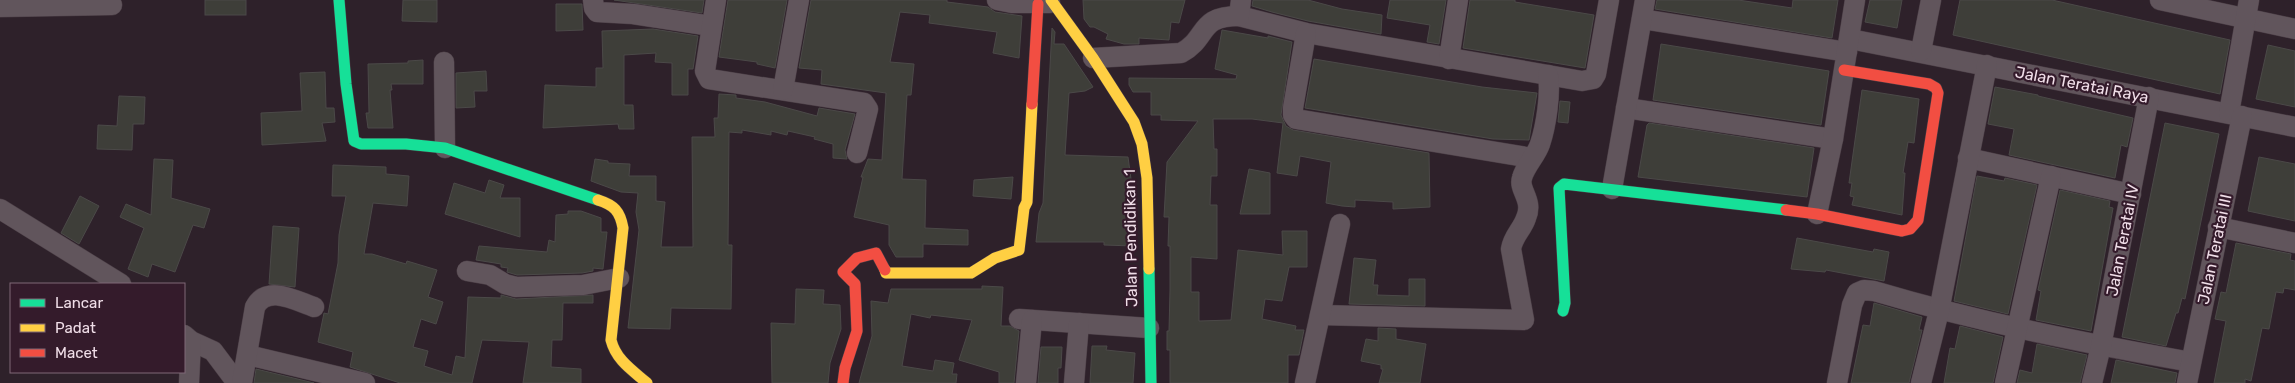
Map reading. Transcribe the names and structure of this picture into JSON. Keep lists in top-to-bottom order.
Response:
{
  "streets": {
    "street": [
      "Jalan Teratai Raya",
      "Jalan Pendidikan 1",
      "Jalan Teratai IV",
      "Jalan Teratai III"
    ]
  },
  "crossings": [
    ["Jalan Teratai Raya", "Jalan Teratai IV"],
    ["Jalan Teratai Raya", "Jalan Teratai III"]
  ],
  "legend": ["Lancar", "Padat", "Macet"]
}
